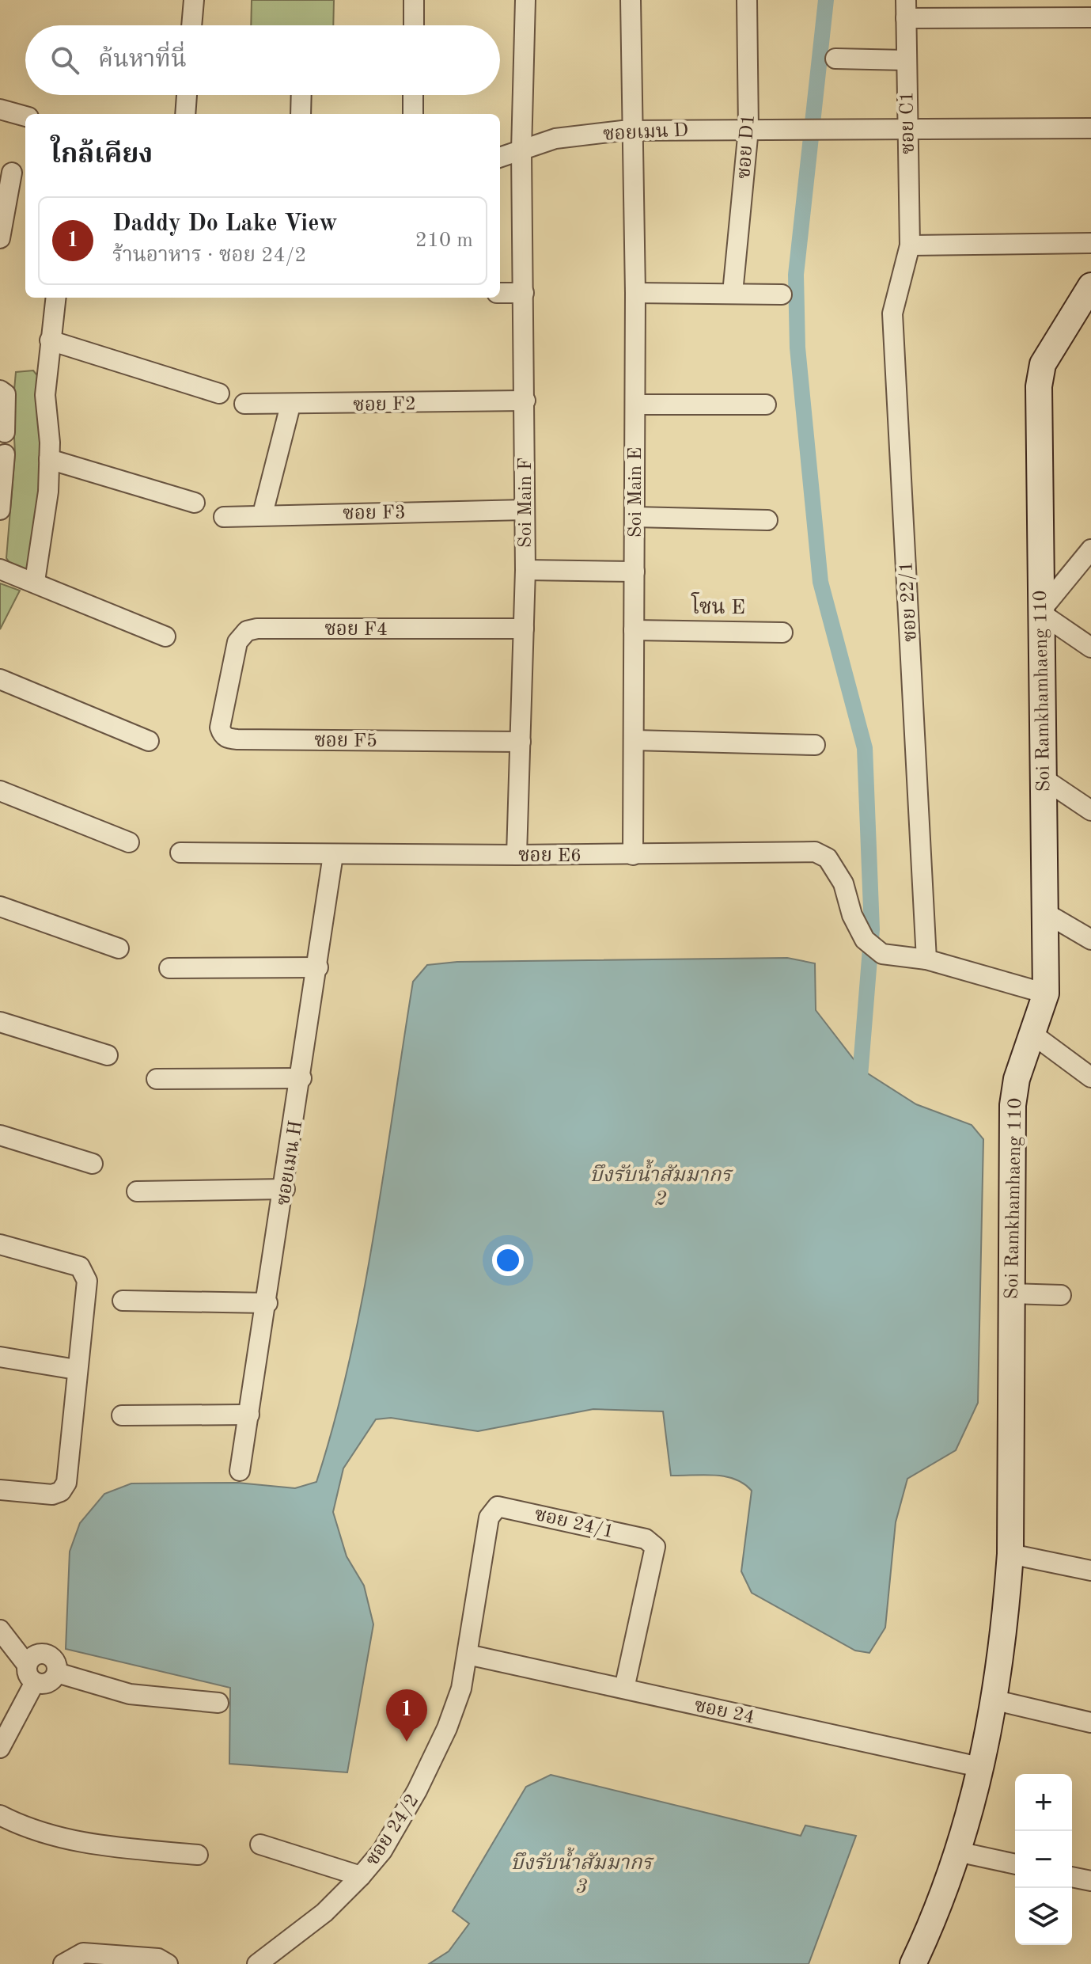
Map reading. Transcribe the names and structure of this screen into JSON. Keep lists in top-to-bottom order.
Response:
{
  "streets": {
    "street": [
      "ซอย C1",
      "ซอยเมน D",
      "ซอย D1",
      "ซอย F2",
      "Soi Main E",
      "Soi Main F",
      "ซอย F3",
      "ซอย 22/1",
      "ซอย F4",
      "Soi Ramkhamhaeng 110",
      "ซอย F5",
      "ซอย E6",
      "ซอยเมน H",
      "ซอย 24/1",
      "ซอย 24",
      "ซอย 24/2"
    ]
  },
  "crossings": [
    ["ซอย C1", "ซอยเมน D"],
    ["ซอย C1", "ซอย 22/1"],
    ["ซอยเมน D", "ซอย D1"],
    ["ซอยเมน D", "Soi Main E"],
    ["ซอยเมน D", "Soi Main F"],
    ["ซอย F2", "Soi Main F"],
    ["Soi Main E", "ซอย E6"],
    ["Soi Main F", "ซอย F3"],
    ["Soi Main F", "ซอย F4"],
    ["Soi Main F", "ซอย F5"],
    ["Soi Main F", "ซอย E6"],
    ["ซอย 22/1", "ซอย E6"],
    ["ซอย F4", "ซอย F5"],
    ["Soi Ramkhamhaeng 110", "ซอย 24"],
    ["ซอย E6", "ซอยเมน H"],
    ["ซอย 24/1", "ซอย 24"],
    ["ซอย 24/1", "ซอย 24/2"],
    ["ซอย 24", "ซอย 24/2"]
  ],
  "districts": ["โซน E"],
  "water": ["บึงรับน้ำสัมมากร 2", "บึงรับน้ำสัมมากร 3"],
  "page": {
    "search": "ค้นหาที่นี่",
    "heading": "ใกล้เคียง",
    "list": [
      {
        "mark": "1",
        "name": "Daddy Do Lake View",
        "note": "ร้านอาหาร · ซอย 24/2",
        "value": "210 m"
      }
    ],
    "pins": "1",
    "map_buttons": ["+", "−"]
  }
}
